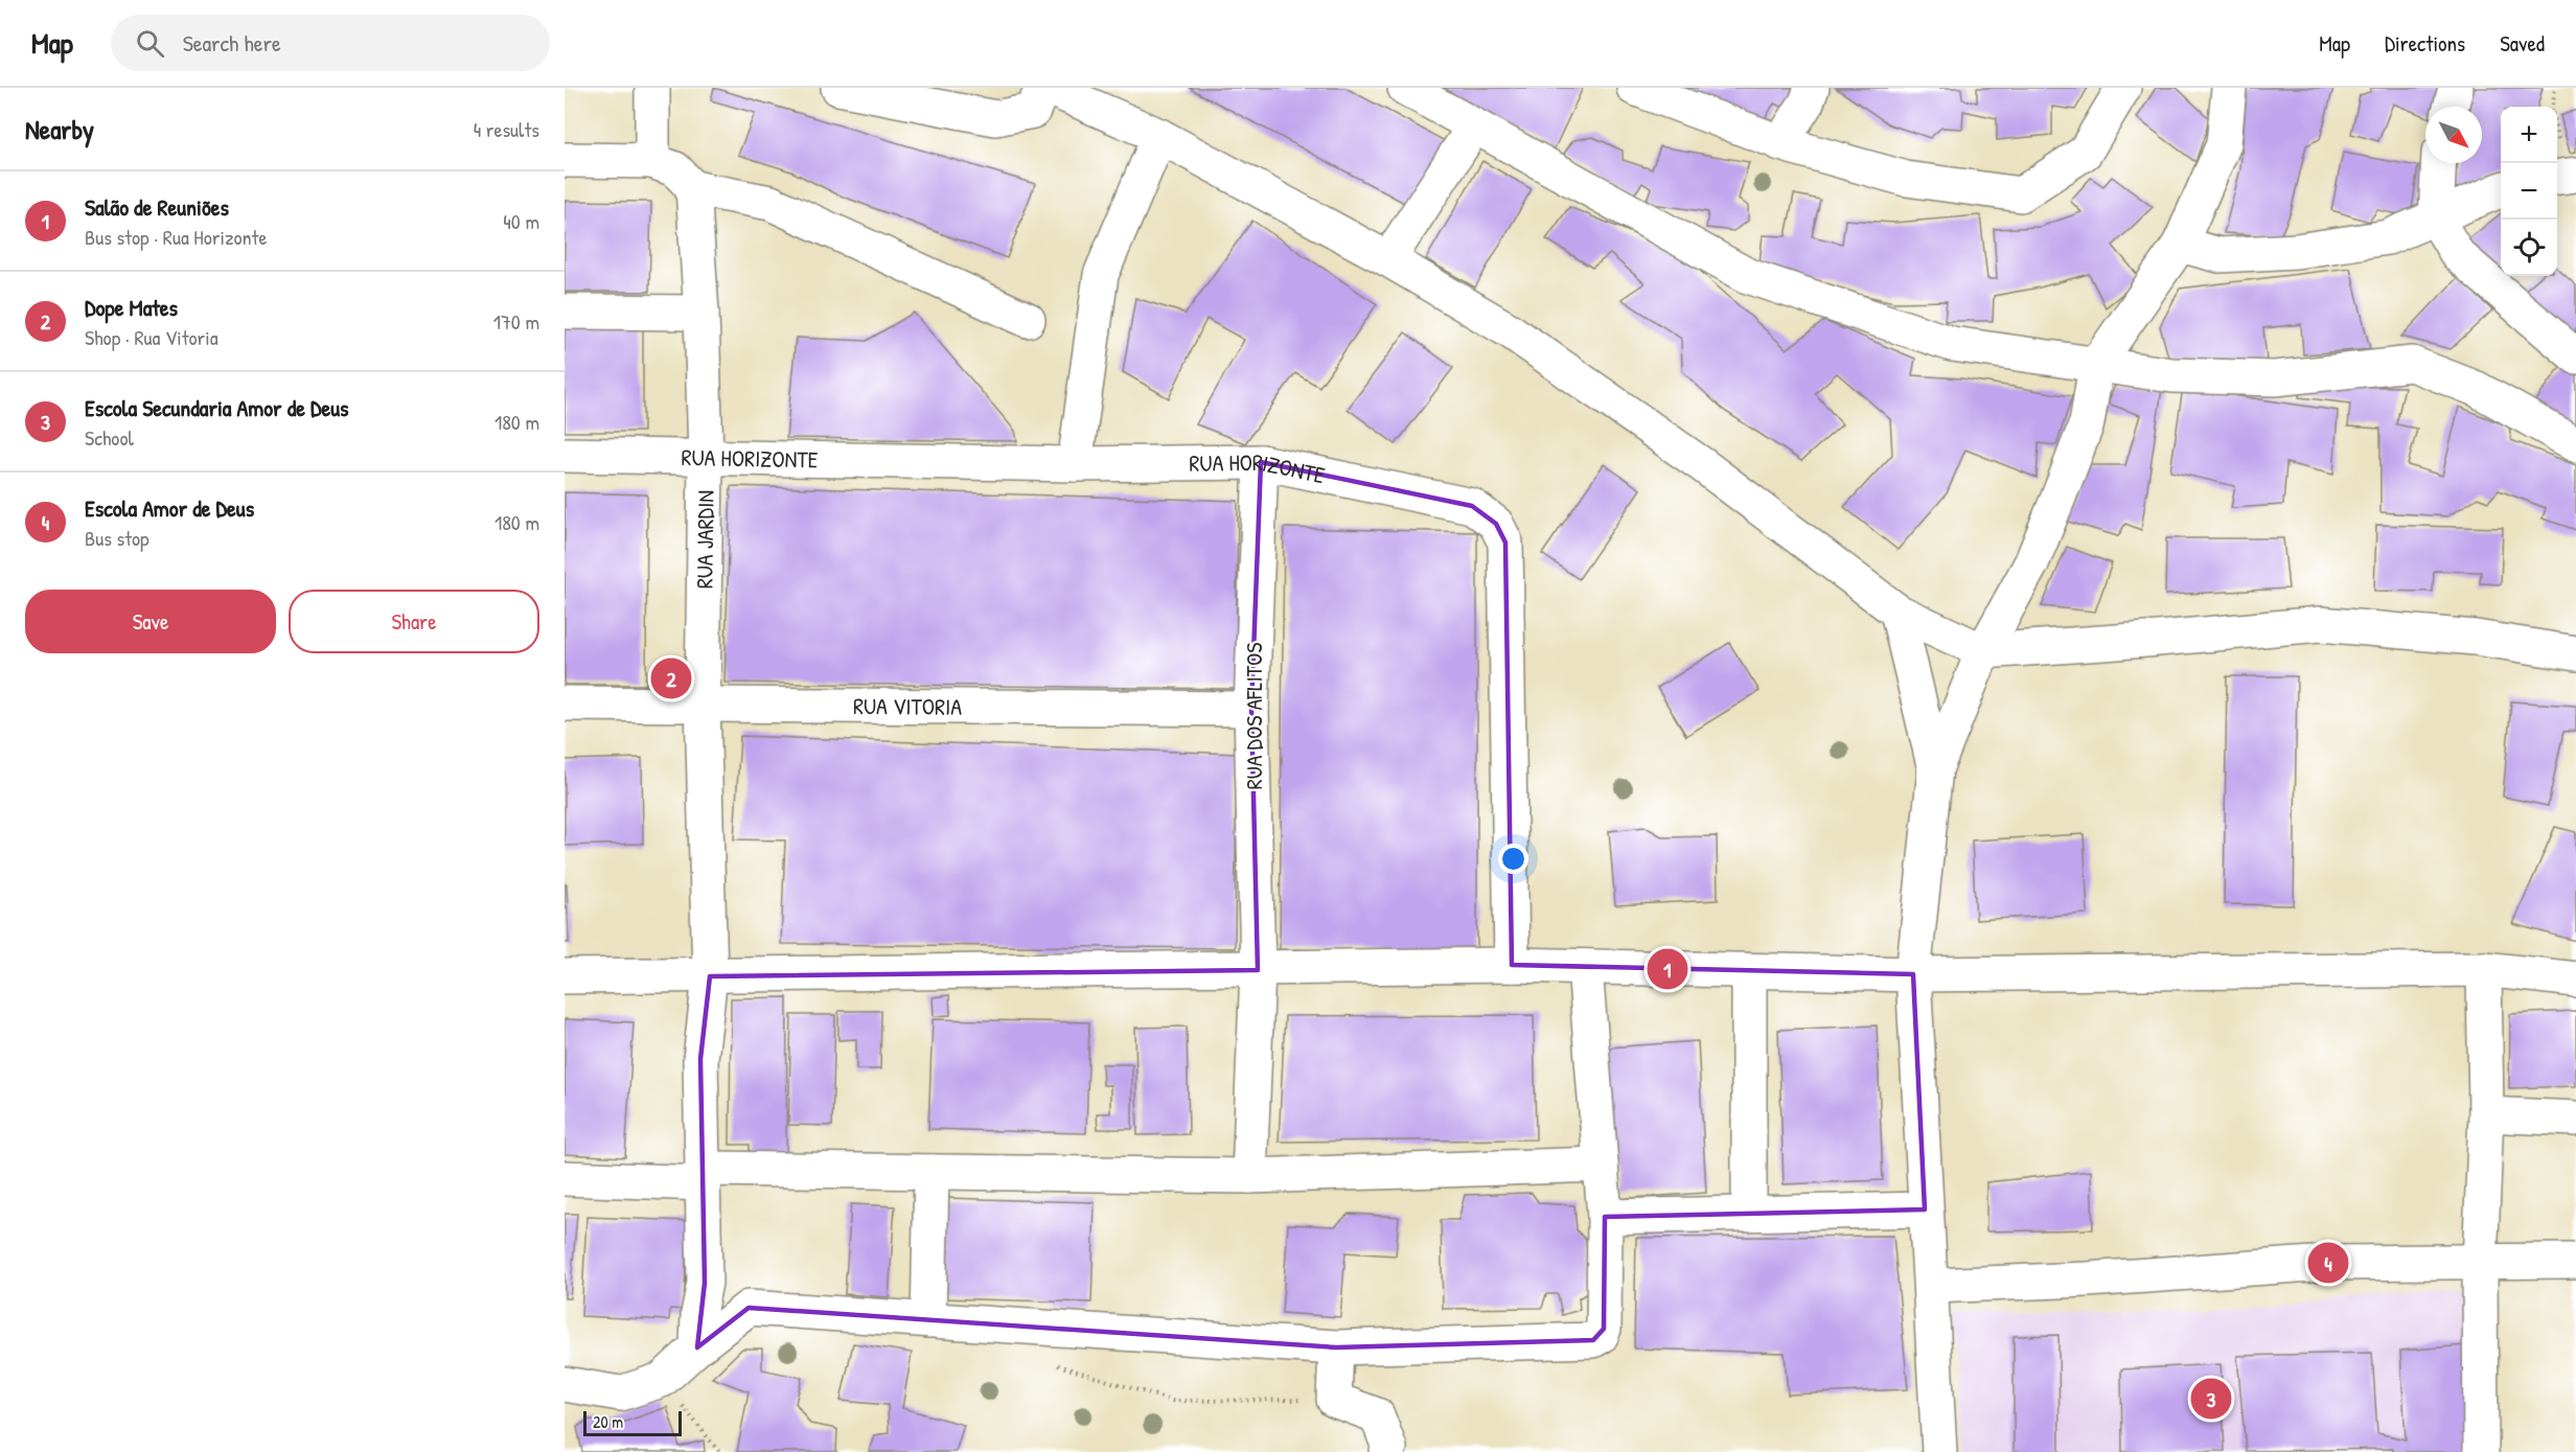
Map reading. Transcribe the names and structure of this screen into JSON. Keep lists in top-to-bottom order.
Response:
{
  "streets": {
    "street": [
      "RUA HORIZONTE",
      "RUA JARDIN",
      "RUA VITORIA",
      "RUA DOS AFLITOS"
    ]
  },
  "crossings": [
    ["RUA HORIZONTE", "RUA JARDIN"],
    ["RUA HORIZONTE", "RUA DOS AFLITOS"],
    ["RUA JARDIN", "RUA VITORIA"],
    ["RUA VITORIA", "RUA DOS AFLITOS"]
  ],
  "scale_bar": "20 m",
  "north": "bottom right",
  "page": {
    "header": "Map",
    "search": "Search here",
    "nav": ["Map", "Directions", "Saved"],
    "heading": ["Nearby", "4 results"],
    "map_buttons": ["+", "−"],
    "list": [
      {
        "mark": "1",
        "name": "Salão de Reuniões",
        "note": "Bus stop · Rua Horizonte",
        "value": "40 m"
      },
      {
        "mark": "2",
        "name": "Dope Mates",
        "note": "Shop · Rua Vitoria",
        "value": "170 m"
      },
      {
        "mark": "3",
        "name": "Escola Secundaria Amor de Deus",
        "note": "School",
        "value": "180 m"
      },
      {
        "mark": "4",
        "name": "Escola Amor de Deus",
        "note": "Bus stop",
        "value": "180 m"
      }
    ],
    "buttons": ["Save", "Share"],
    "pins": [
      "2",
      "1",
      "4",
      "3"
    ],
    "scale": "20 m"
  }
}
